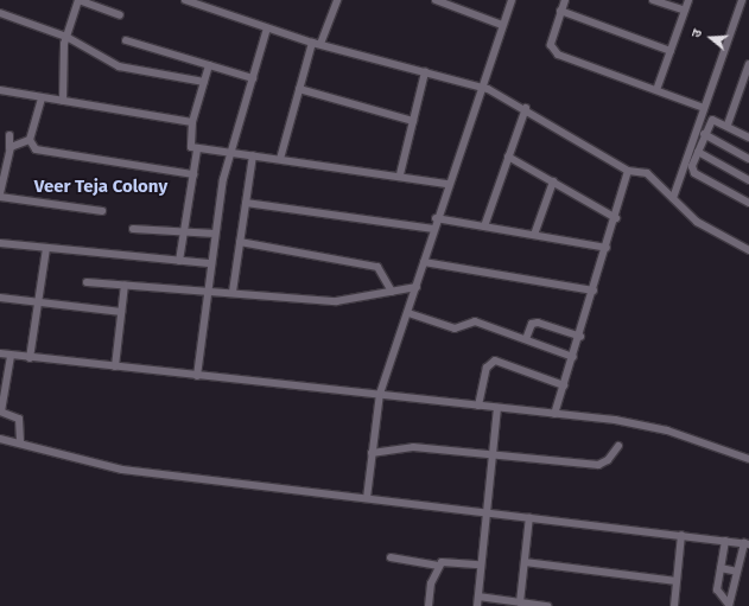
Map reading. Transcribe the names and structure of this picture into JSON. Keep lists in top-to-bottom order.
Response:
{
  "districts": ["Veer Teja Colony"],
  "north": "left"
}
